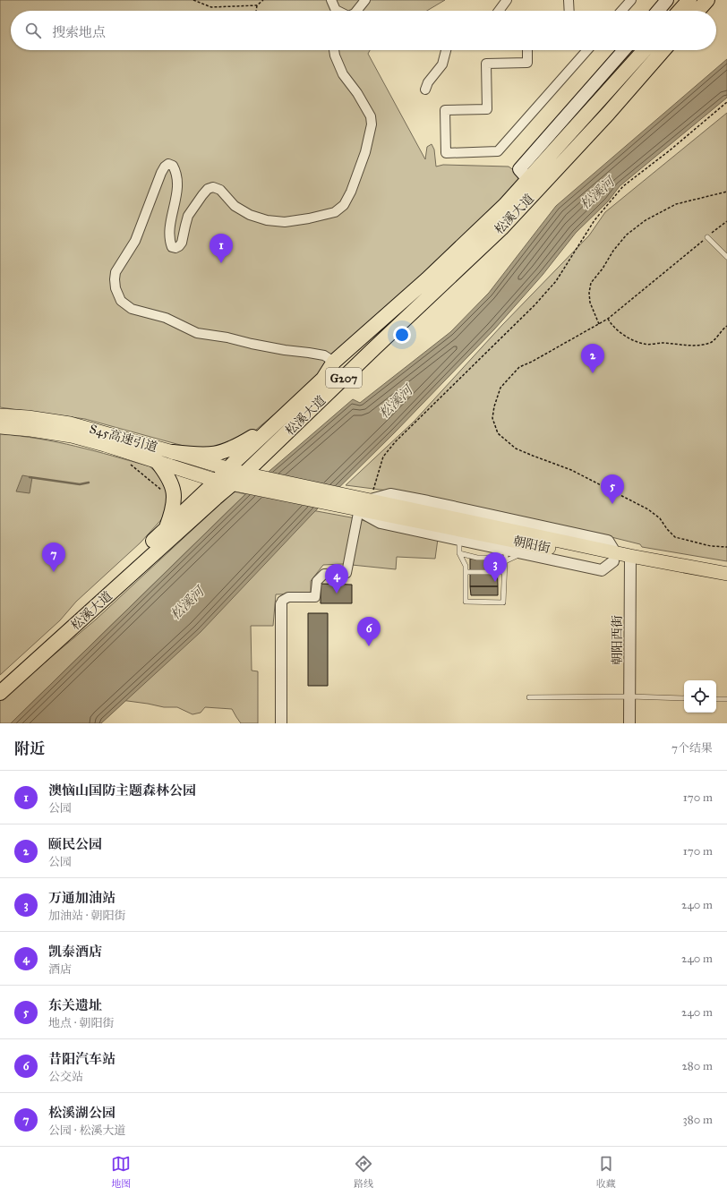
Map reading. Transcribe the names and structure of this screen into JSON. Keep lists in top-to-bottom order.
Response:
{
  "streets": {
    "highway": ["松溪大道", "G207"],
    "main road": ["S45高速引道", "朝阳街"],
    "street": ["朝阳西街"]
  },
  "crossings": [
    ["松溪大道", "S45高速引道"],
    ["S45高速引道", "朝阳街"],
    ["朝阳街", "朝阳西街"]
  ],
  "water": ["松溪河"],
  "page": {
    "search": "搜索地点",
    "pins": [
      "1",
      "2",
      "5",
      "7",
      "3",
      "4",
      "6"
    ],
    "heading": ["附近", "7个结果"],
    "list": [
      {
        "mark": "1",
        "name": "澳恼山国防主题森林公园",
        "note": "公园",
        "value": "170 m"
      },
      {
        "mark": "2",
        "name": "颐民公园",
        "note": "公园",
        "value": "170 m"
      },
      {
        "mark": "3",
        "name": "万通加油站",
        "note": "加油站 · 朝阳街",
        "value": "240 m"
      },
      {
        "mark": "4",
        "name": "凯泰酒店",
        "note": "酒店",
        "value": "240 m"
      },
      {
        "mark": "5",
        "name": "东关遗址",
        "note": "地点 · 朝阳街",
        "value": "240 m"
      },
      {
        "mark": "6",
        "name": "昔阳汽车站",
        "note": "公交站",
        "value": "280 m"
      },
      {
        "mark": "7",
        "name": "松溪湖公园",
        "note": "公园 · 松溪大道",
        "value": "380 m"
      }
    ],
    "nav": ["地图", "路线", "收藏"]
  }
}
